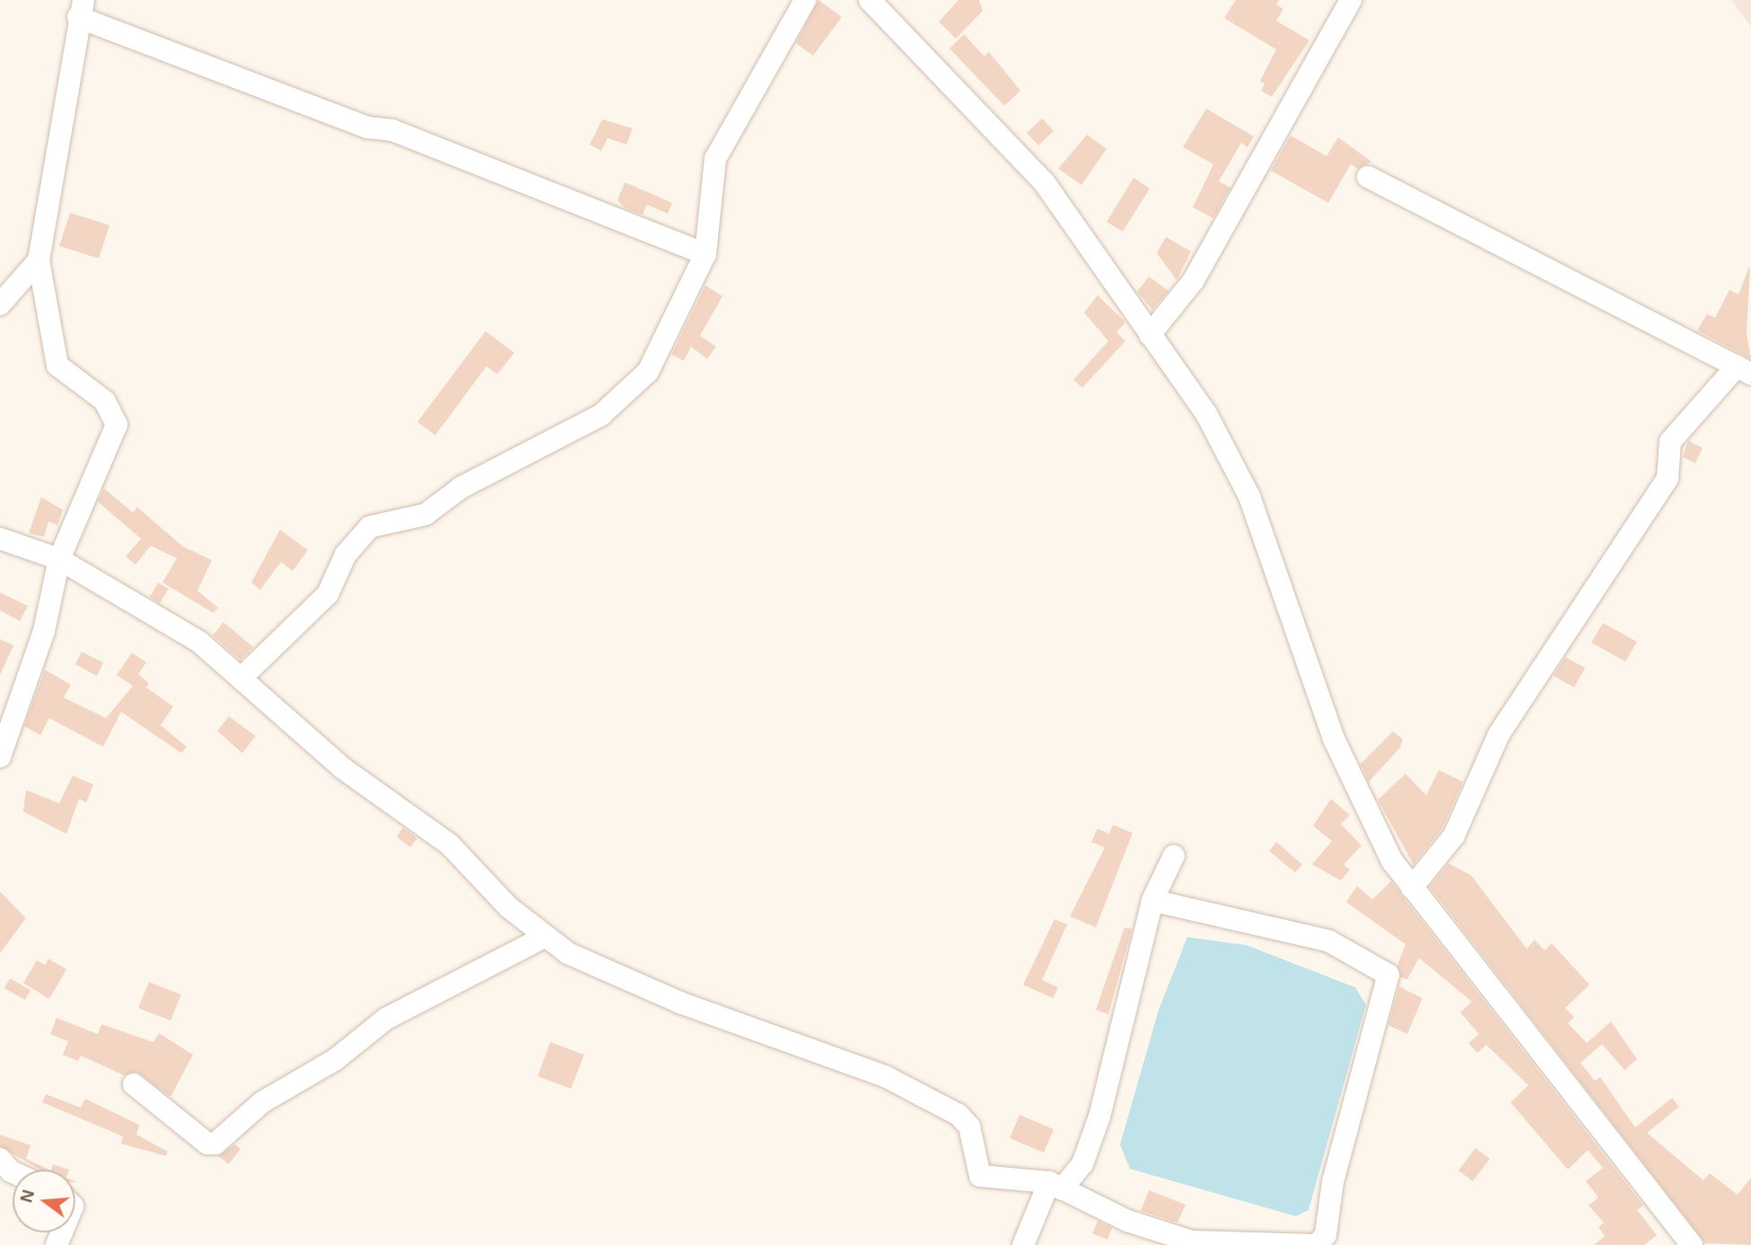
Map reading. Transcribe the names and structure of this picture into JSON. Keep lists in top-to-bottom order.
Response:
{
  "north": "left"
}
